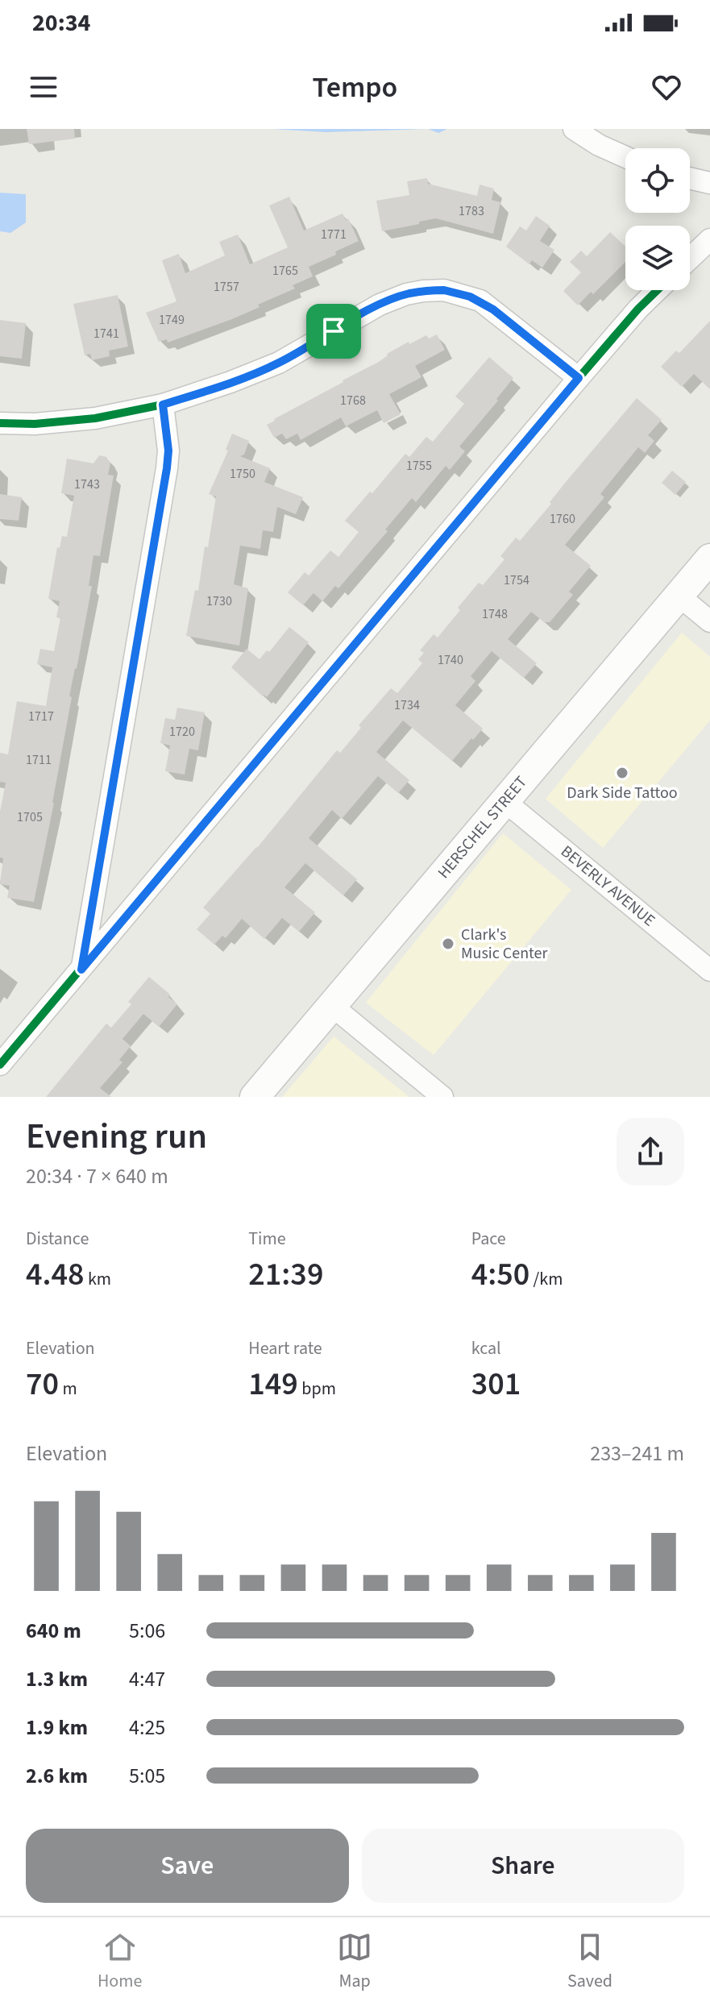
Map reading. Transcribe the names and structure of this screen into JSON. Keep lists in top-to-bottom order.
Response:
{
  "streets": {
    "main road": ["HERSCHEL STREET"],
    "street": ["BEVERLY AVENUE"]
  },
  "crossings": [
    ["HERSCHEL STREET", "BEVERLY AVENUE"]
  ],
  "places": ["Dark Side Tattoo", "Clark's Music Center"],
  "house_numbers": [
    "1783",
    "1771",
    "1765",
    "1757",
    "1749",
    "1741",
    "1768",
    "1755",
    "1750",
    "1743",
    "1760",
    "1754",
    "1730",
    "1748",
    "1740",
    "1734",
    "1717",
    "1720",
    "1711",
    "1705"
  ],
  "page": {
    "status": "20:34",
    "header": "Tempo",
    "heading": ["Evening run", "20:34 · 7 × 640 m"],
    "stats": [
      ["Distance", "4.48 km"],
      ["Time", "21:39"],
      ["Pace", "4:50 /km"],
      ["Elevation", "70 m"],
      ["Heart rate", "149 bpm"],
      ["kcal", "301"]
    ],
    "chart": ["Elevation", "233–241 m"],
    "list": [
      {
        "name": "640 m",
        "note": "5:06"
      },
      {
        "name": "1.3 km",
        "note": "4:47"
      },
      {
        "name": "1.9 km",
        "note": "4:25"
      },
      {
        "name": "2.6 km",
        "note": "5:05"
      }
    ],
    "buttons": ["Save", "Share"],
    "tabs": ["Home", "Map", "Saved"]
  }
}
